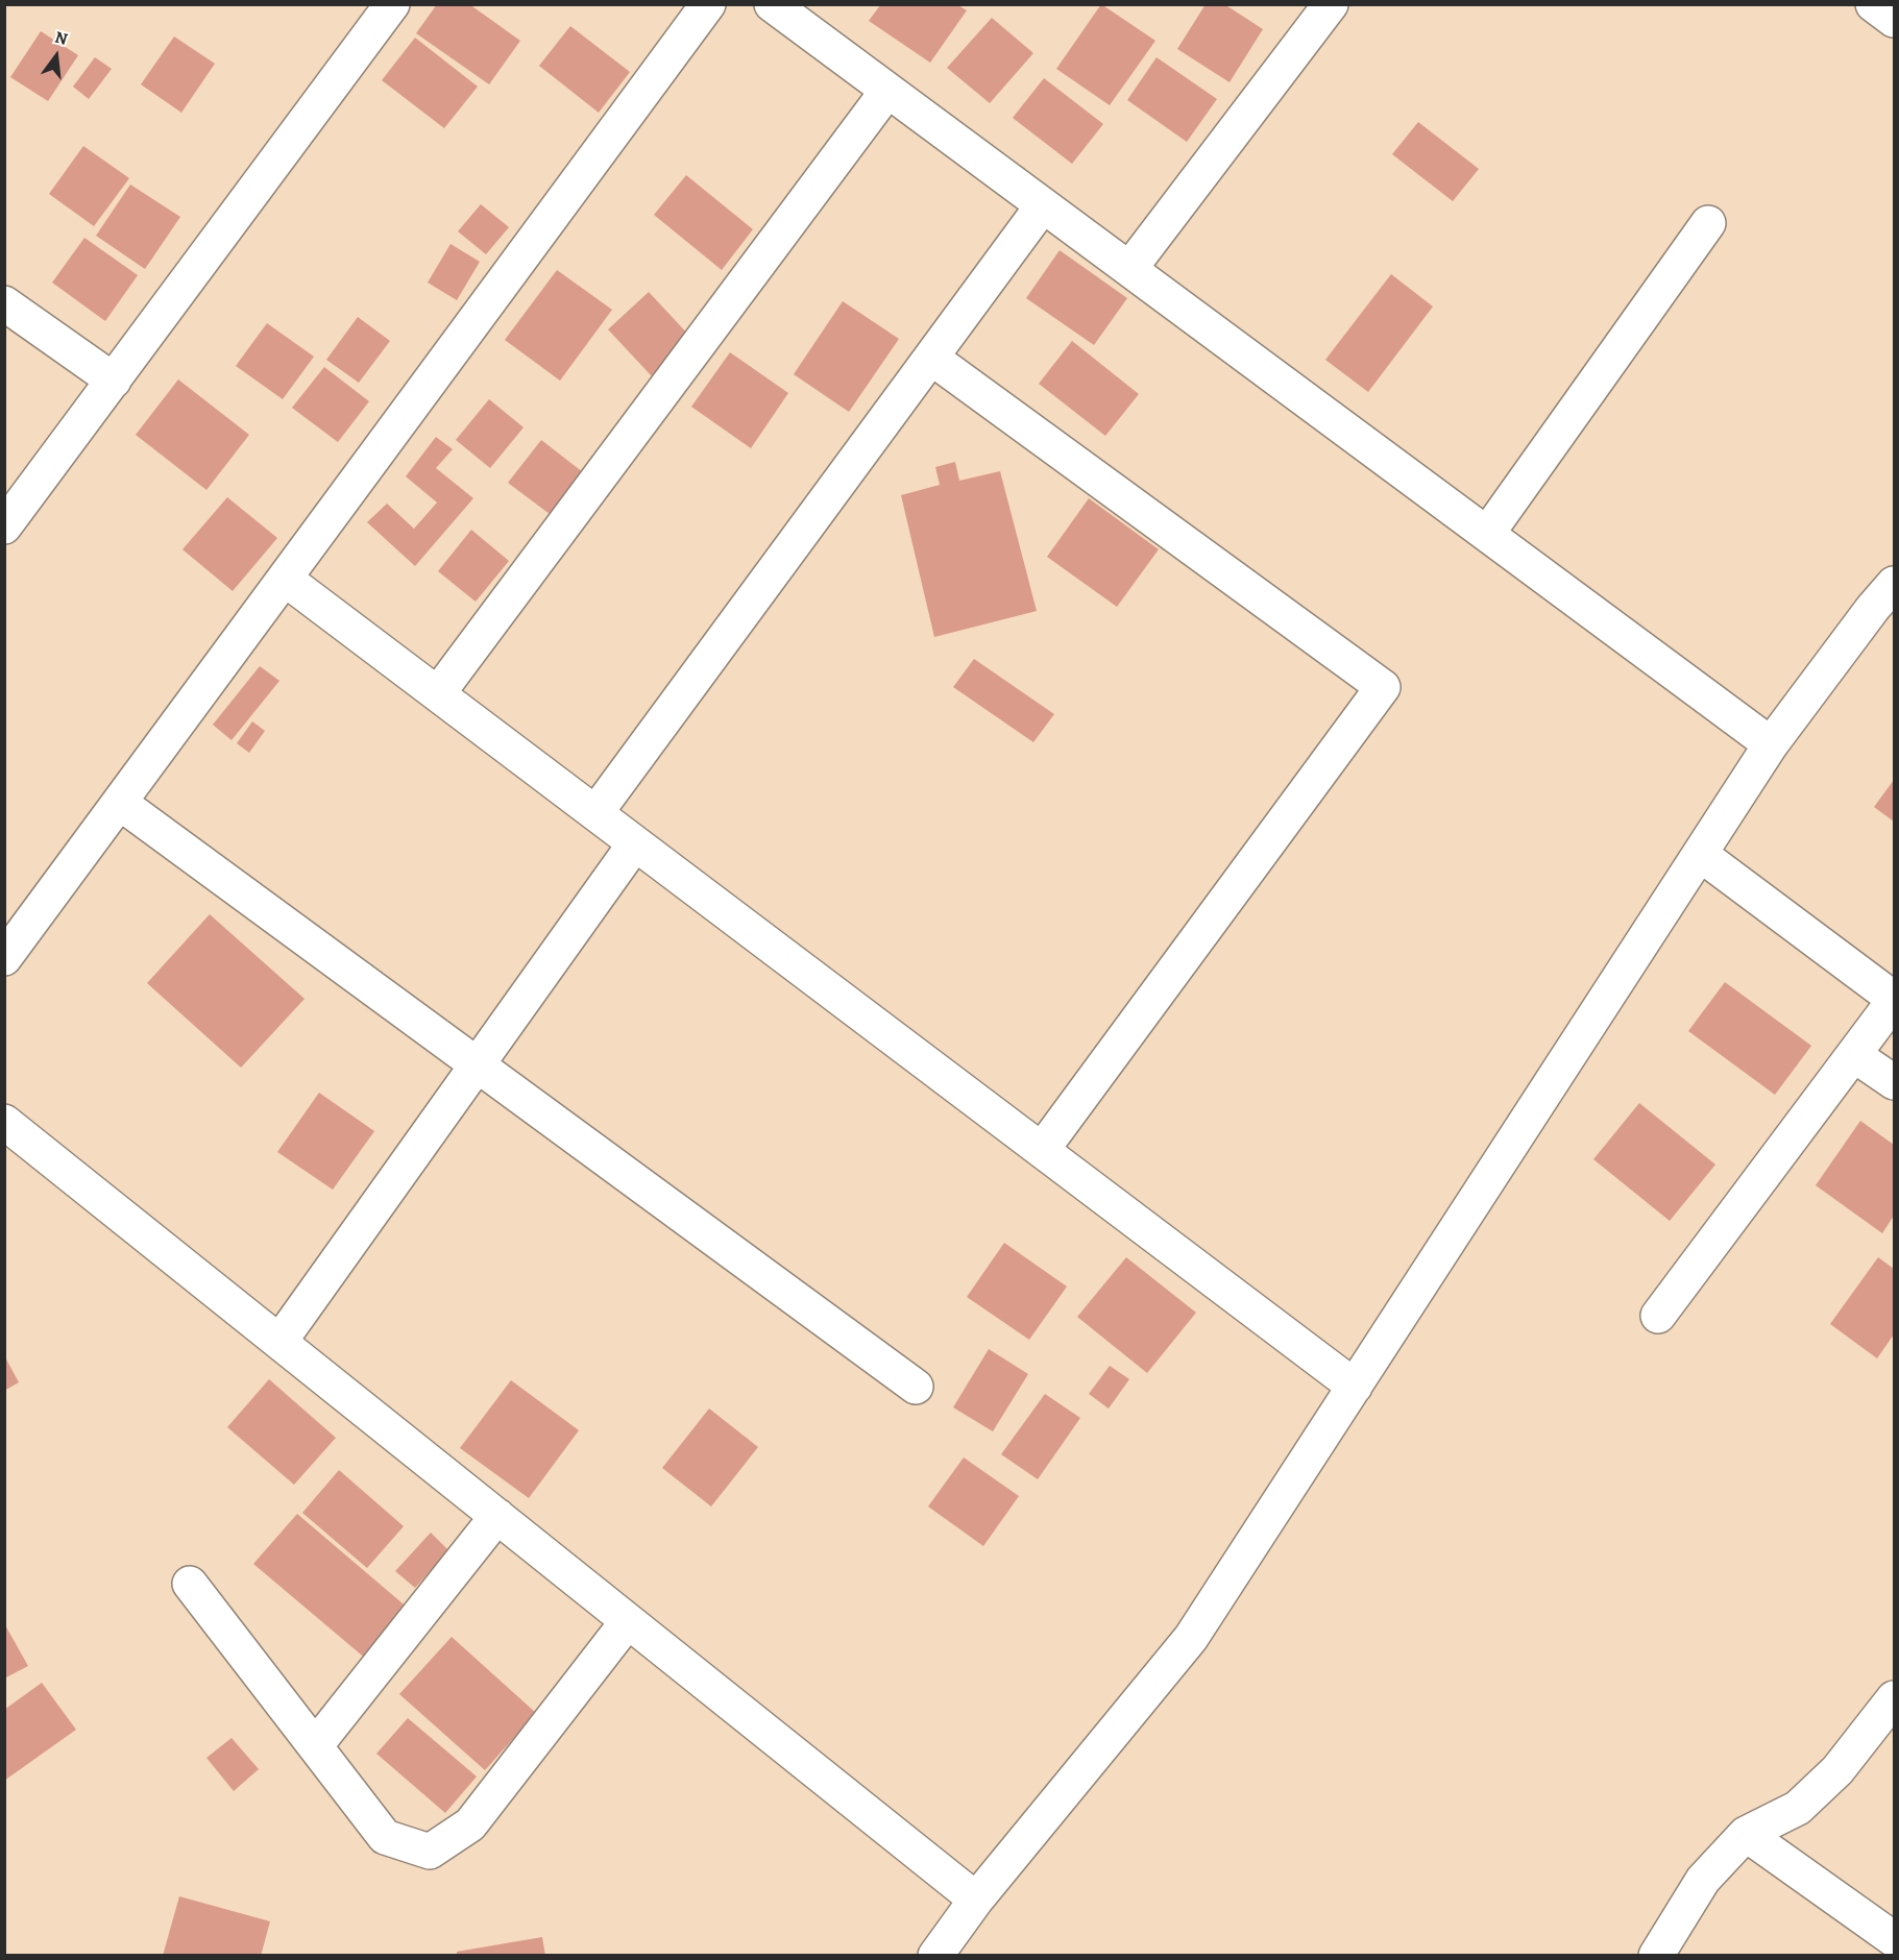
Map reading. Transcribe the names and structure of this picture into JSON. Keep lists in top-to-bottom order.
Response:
{
  "north": "top"
}
